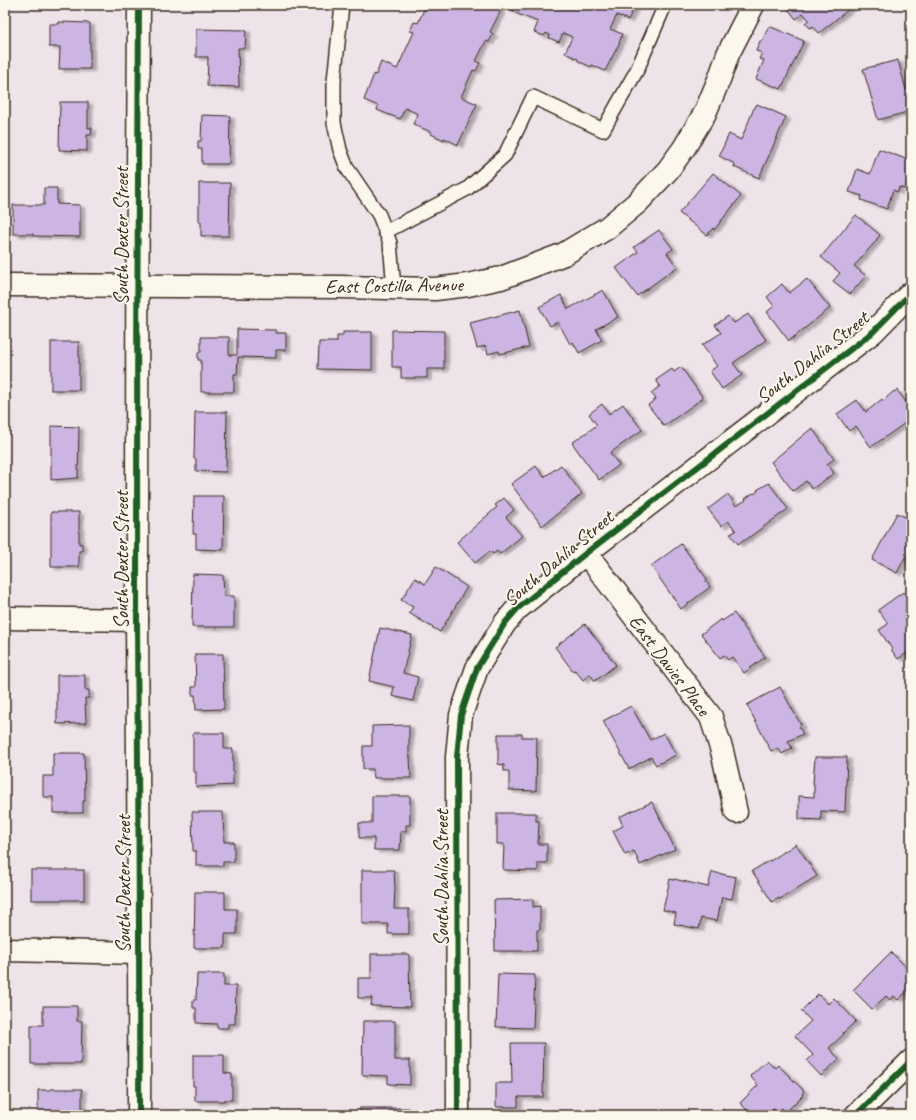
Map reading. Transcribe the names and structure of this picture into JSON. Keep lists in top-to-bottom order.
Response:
{
  "streets": {
    "street": [
      "South Dexter Street",
      "East Costilla Avenue",
      "South Dahlia Street",
      "East Davies Place"
    ]
  },
  "crossings": [
    ["South Dexter Street", "East Costilla Avenue"],
    ["South Dahlia Street", "East Davies Place"]
  ]
}
